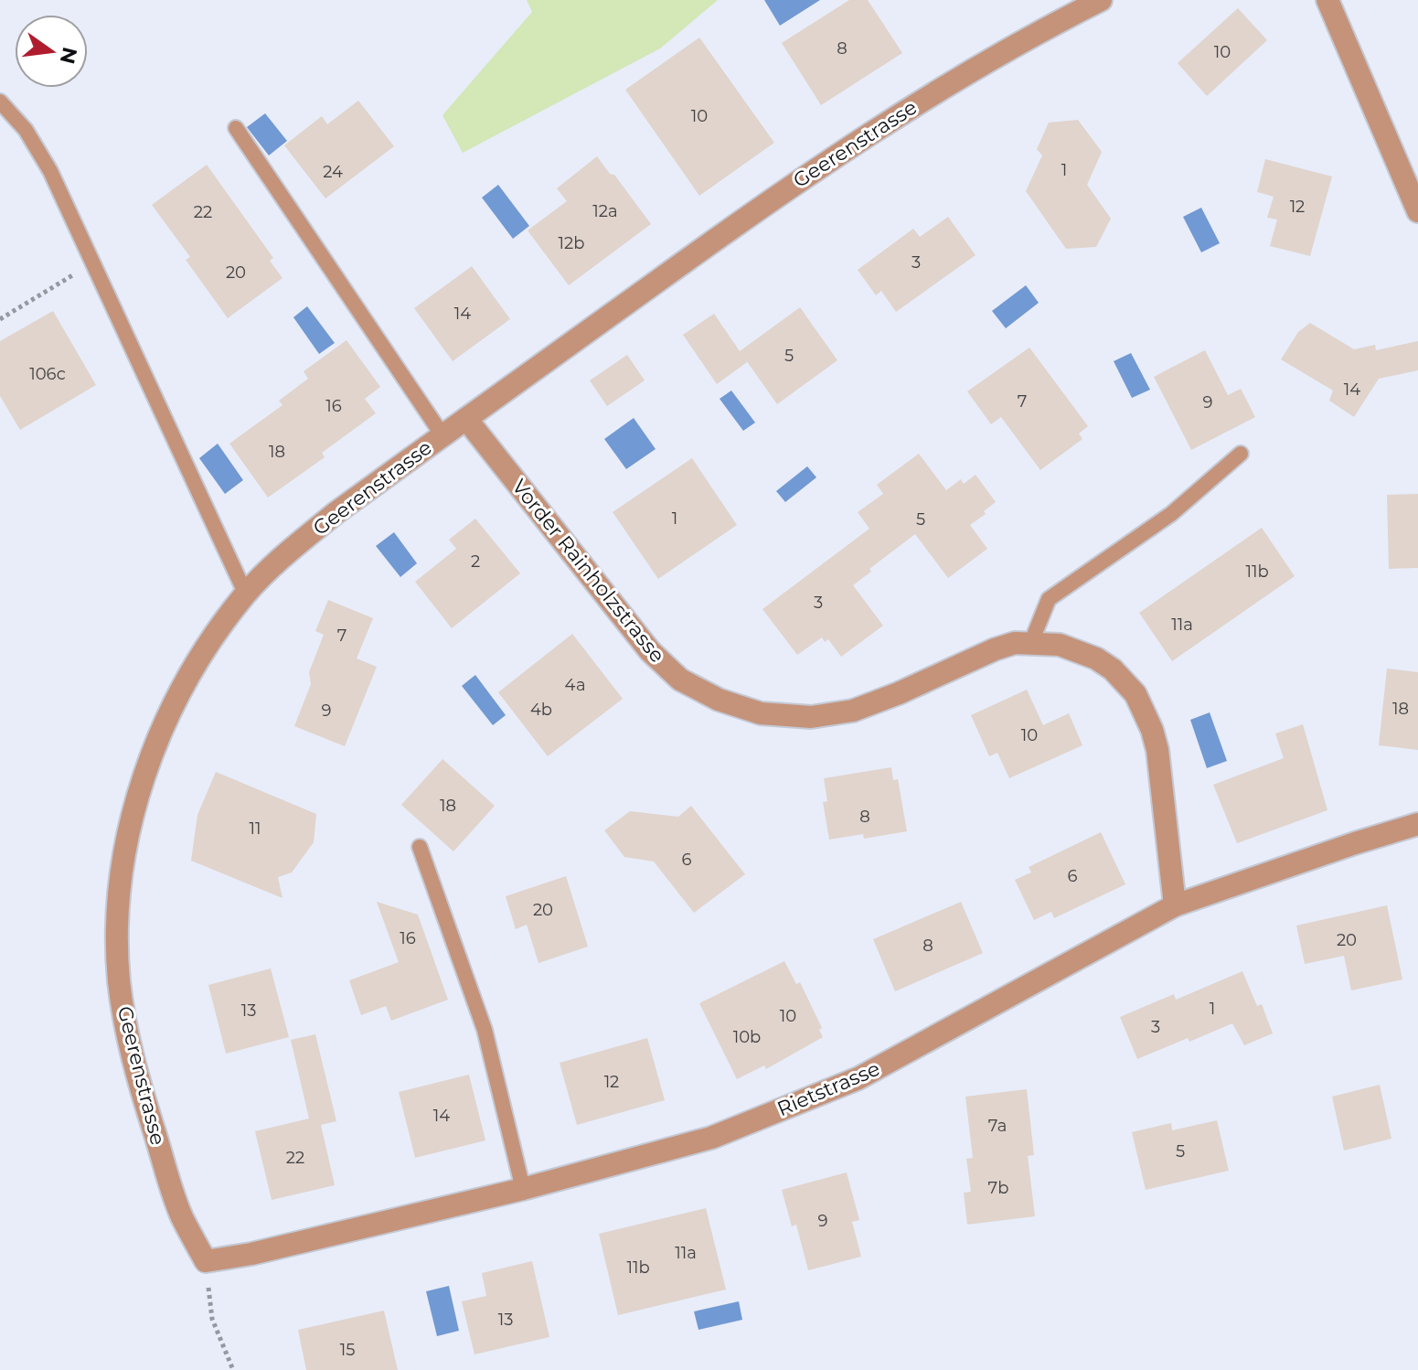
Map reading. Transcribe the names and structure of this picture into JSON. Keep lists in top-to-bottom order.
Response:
{
  "streets": {
    "street": ["Geerenstrasse", "Vorder Rainholzstrasse", "Rietstrasse"]
  },
  "crossings": [
    ["Geerenstrasse", "Vorder Rainholzstrasse"],
    ["Geerenstrasse", "Rietstrasse"],
    ["Vorder Rainholzstrasse", "Rietstrasse"]
  ],
  "house_numbers": [
    "8",
    "10",
    "10",
    "1",
    "24",
    "12",
    "12a",
    "22",
    "12b",
    "3",
    "20",
    "14",
    "5",
    "106c",
    "14",
    "7",
    "9",
    "16",
    "18",
    "1",
    "5",
    "2",
    "11b",
    "3",
    "11a",
    "7",
    "4a",
    "18",
    "4b",
    "9",
    "10",
    "18",
    "8",
    "11",
    "6",
    "6",
    "20",
    "16",
    "20",
    "8",
    "1",
    "13",
    "10",
    "3",
    "10b",
    "12",
    "14",
    "7a",
    "5",
    "22",
    "7b",
    "9",
    "11a",
    "11b",
    "13",
    "15"
  ],
  "north": "right"
}
